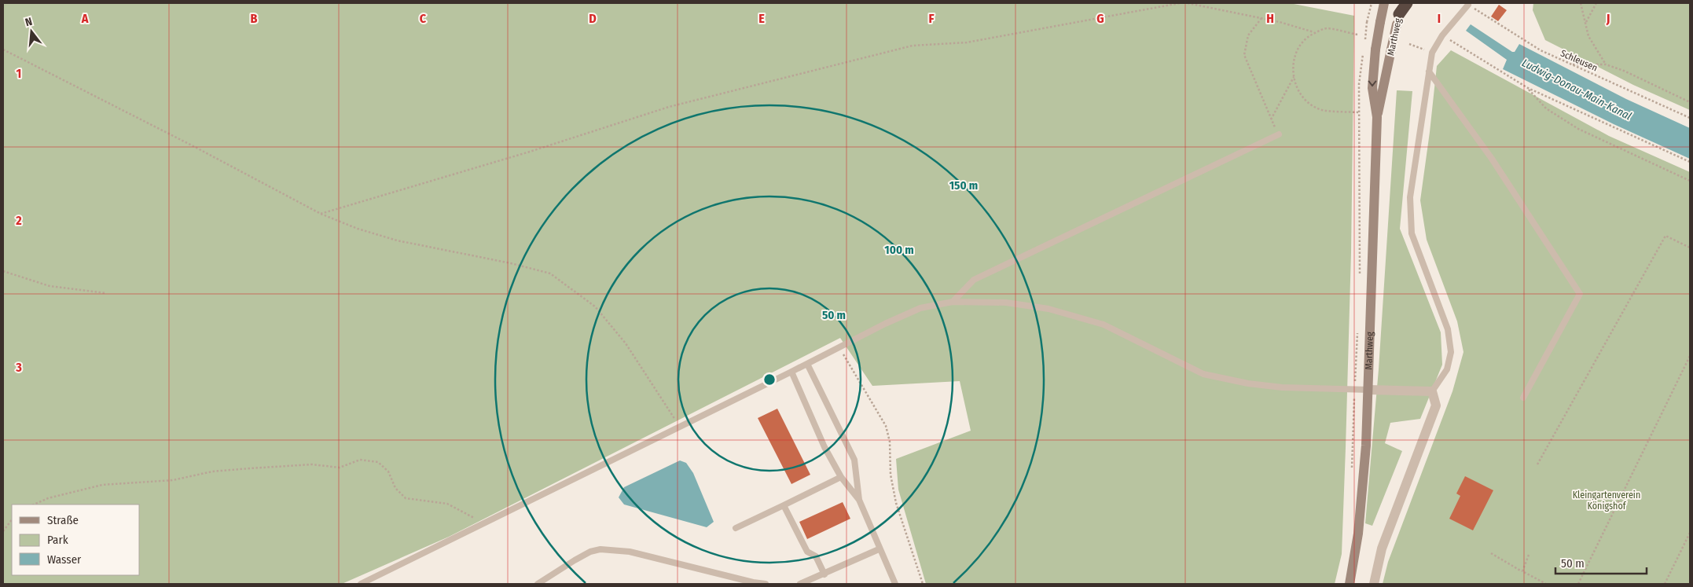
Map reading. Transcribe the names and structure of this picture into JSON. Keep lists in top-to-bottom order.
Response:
{
  "streets": {
    "main road": ["Marthweg"],
    "path": ["Schleusen"]
  },
  "water": ["Ludwig-Donau-Main-Kanal"],
  "parks": ["Kleingartenverein Königshof"],
  "legend": ["Straße", "Park", "Wasser"],
  "scale_bar": "50 m",
  "north": "top",
  "grid": {
    "columns": [
      "A",
      "B",
      "C",
      "D",
      "E",
      "F",
      "G",
      "H",
      "I",
      "J"
    ],
    "rows": ["1", "2", "3"]
  },
  "rings": ["150 m", "100 m", "50 m"]
}
